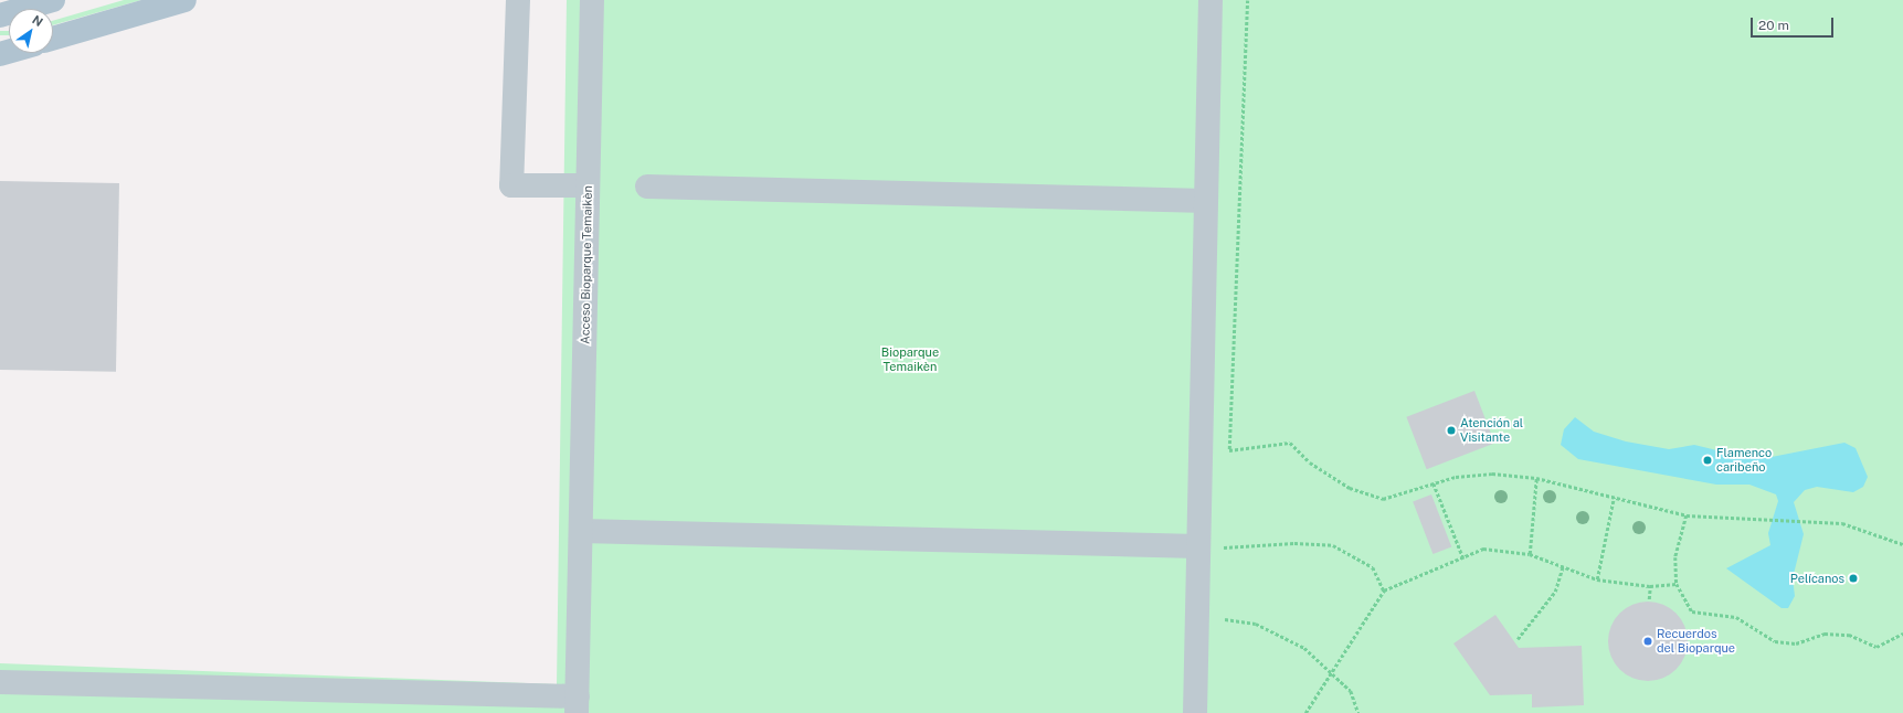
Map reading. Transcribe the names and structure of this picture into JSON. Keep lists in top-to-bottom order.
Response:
{
  "streets": {
    "lane": ["Acceso Bioparque Temaikèn"]
  },
  "parks": ["Bioparque Temaikèn"],
  "places": [
    "Atención al Visitante",
    "Flamenco caribeño",
    "Pelícanos",
    "Recuerdos del Bioparque"
  ],
  "scale_bar": "20 m",
  "north": "top right"
}
